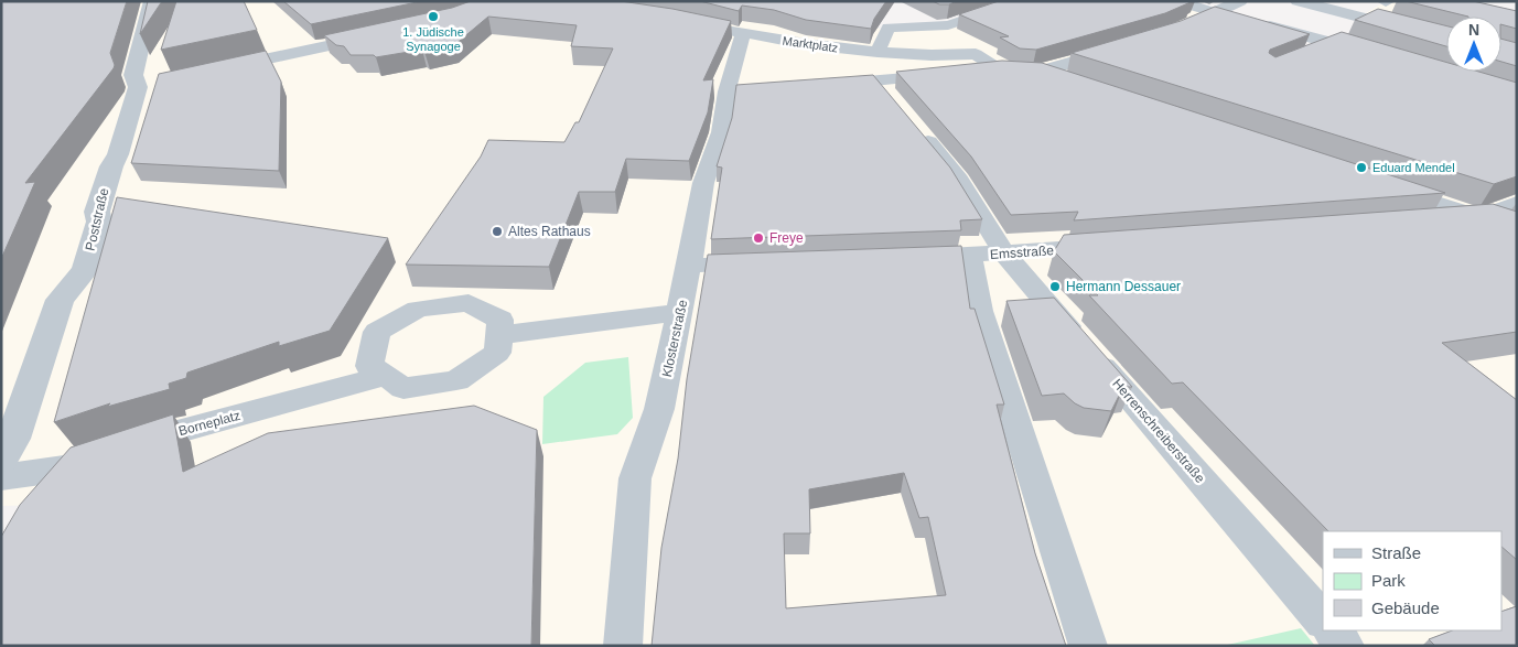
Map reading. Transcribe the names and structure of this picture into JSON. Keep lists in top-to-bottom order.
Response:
{
  "streets": {
    "street": [
      "Marktplatz",
      "Poststraße",
      "Emsstraße",
      "Klosterstraße",
      "Borneplatz",
      "Herrenschreiberstraße"
    ]
  },
  "crossings": [
    ["Marktplatz", "Klosterstraße"],
    ["Emsstraße", "Herrenschreiberstraße"]
  ],
  "places": [
    "1. Jüdische Synagoge",
    "Eduard Mendel",
    "Altes Rathaus",
    "Freye",
    "Hermann Dessauer"
  ],
  "legend": ["Straße", "Park", "Gebäude"],
  "north": "top"
}
